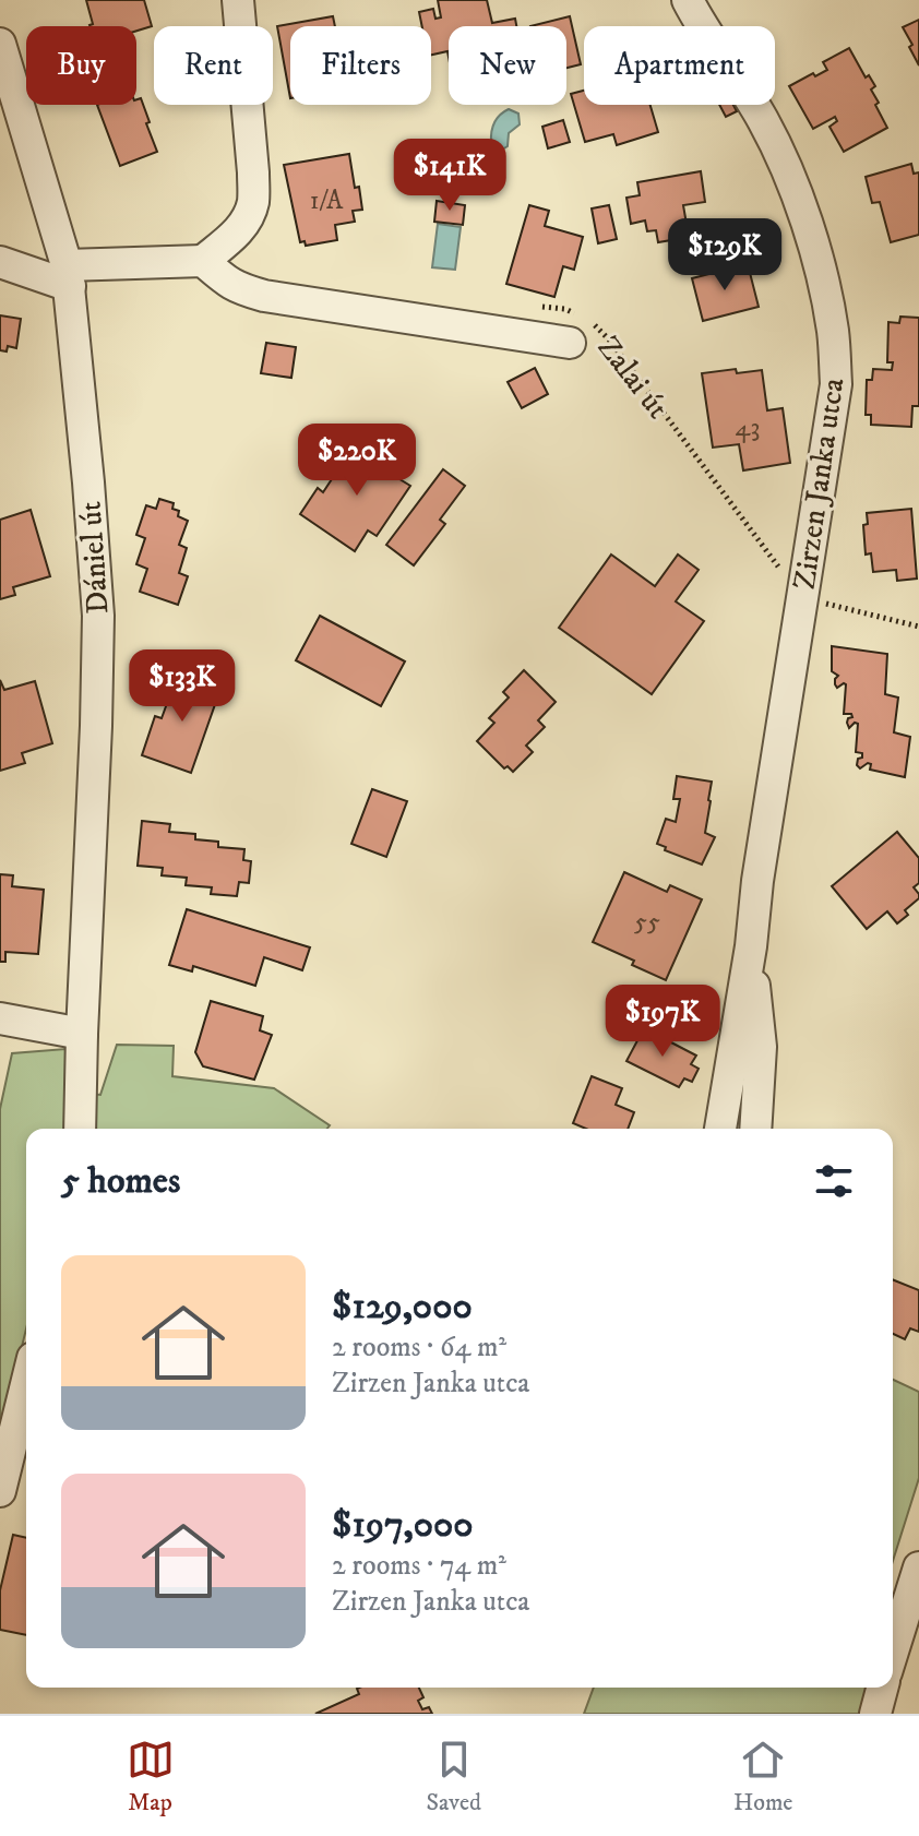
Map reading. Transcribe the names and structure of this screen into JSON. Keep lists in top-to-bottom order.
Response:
{
  "streets": {
    "street": ["Zalai út", "Zirzen Janka utca", "Dániel út"]
  },
  "crossings": [
    ["Zalai út", "Zirzen Janka utca"]
  ],
  "house_numbers": ["1/A", "43", "55"],
  "page": {
    "chip": [
      "Buy",
      "Rent",
      "Filters",
      "New",
      "Apartment"
    ],
    "price": [
      "$141K",
      "$129K",
      "$220K",
      "$133K",
      "$197K"
    ],
    "heading": "5 homes",
    "list": [
      {
        "name": "$129,000",
        "note": "2 rooms · 64 m² · Zirzen Janka utca"
      },
      {
        "name": "$197,000",
        "note": "2 rooms · 74 m² · Zirzen Janka utca"
      }
    ],
    "tabs": ["Map", "Saved", "Home"]
  }
}
